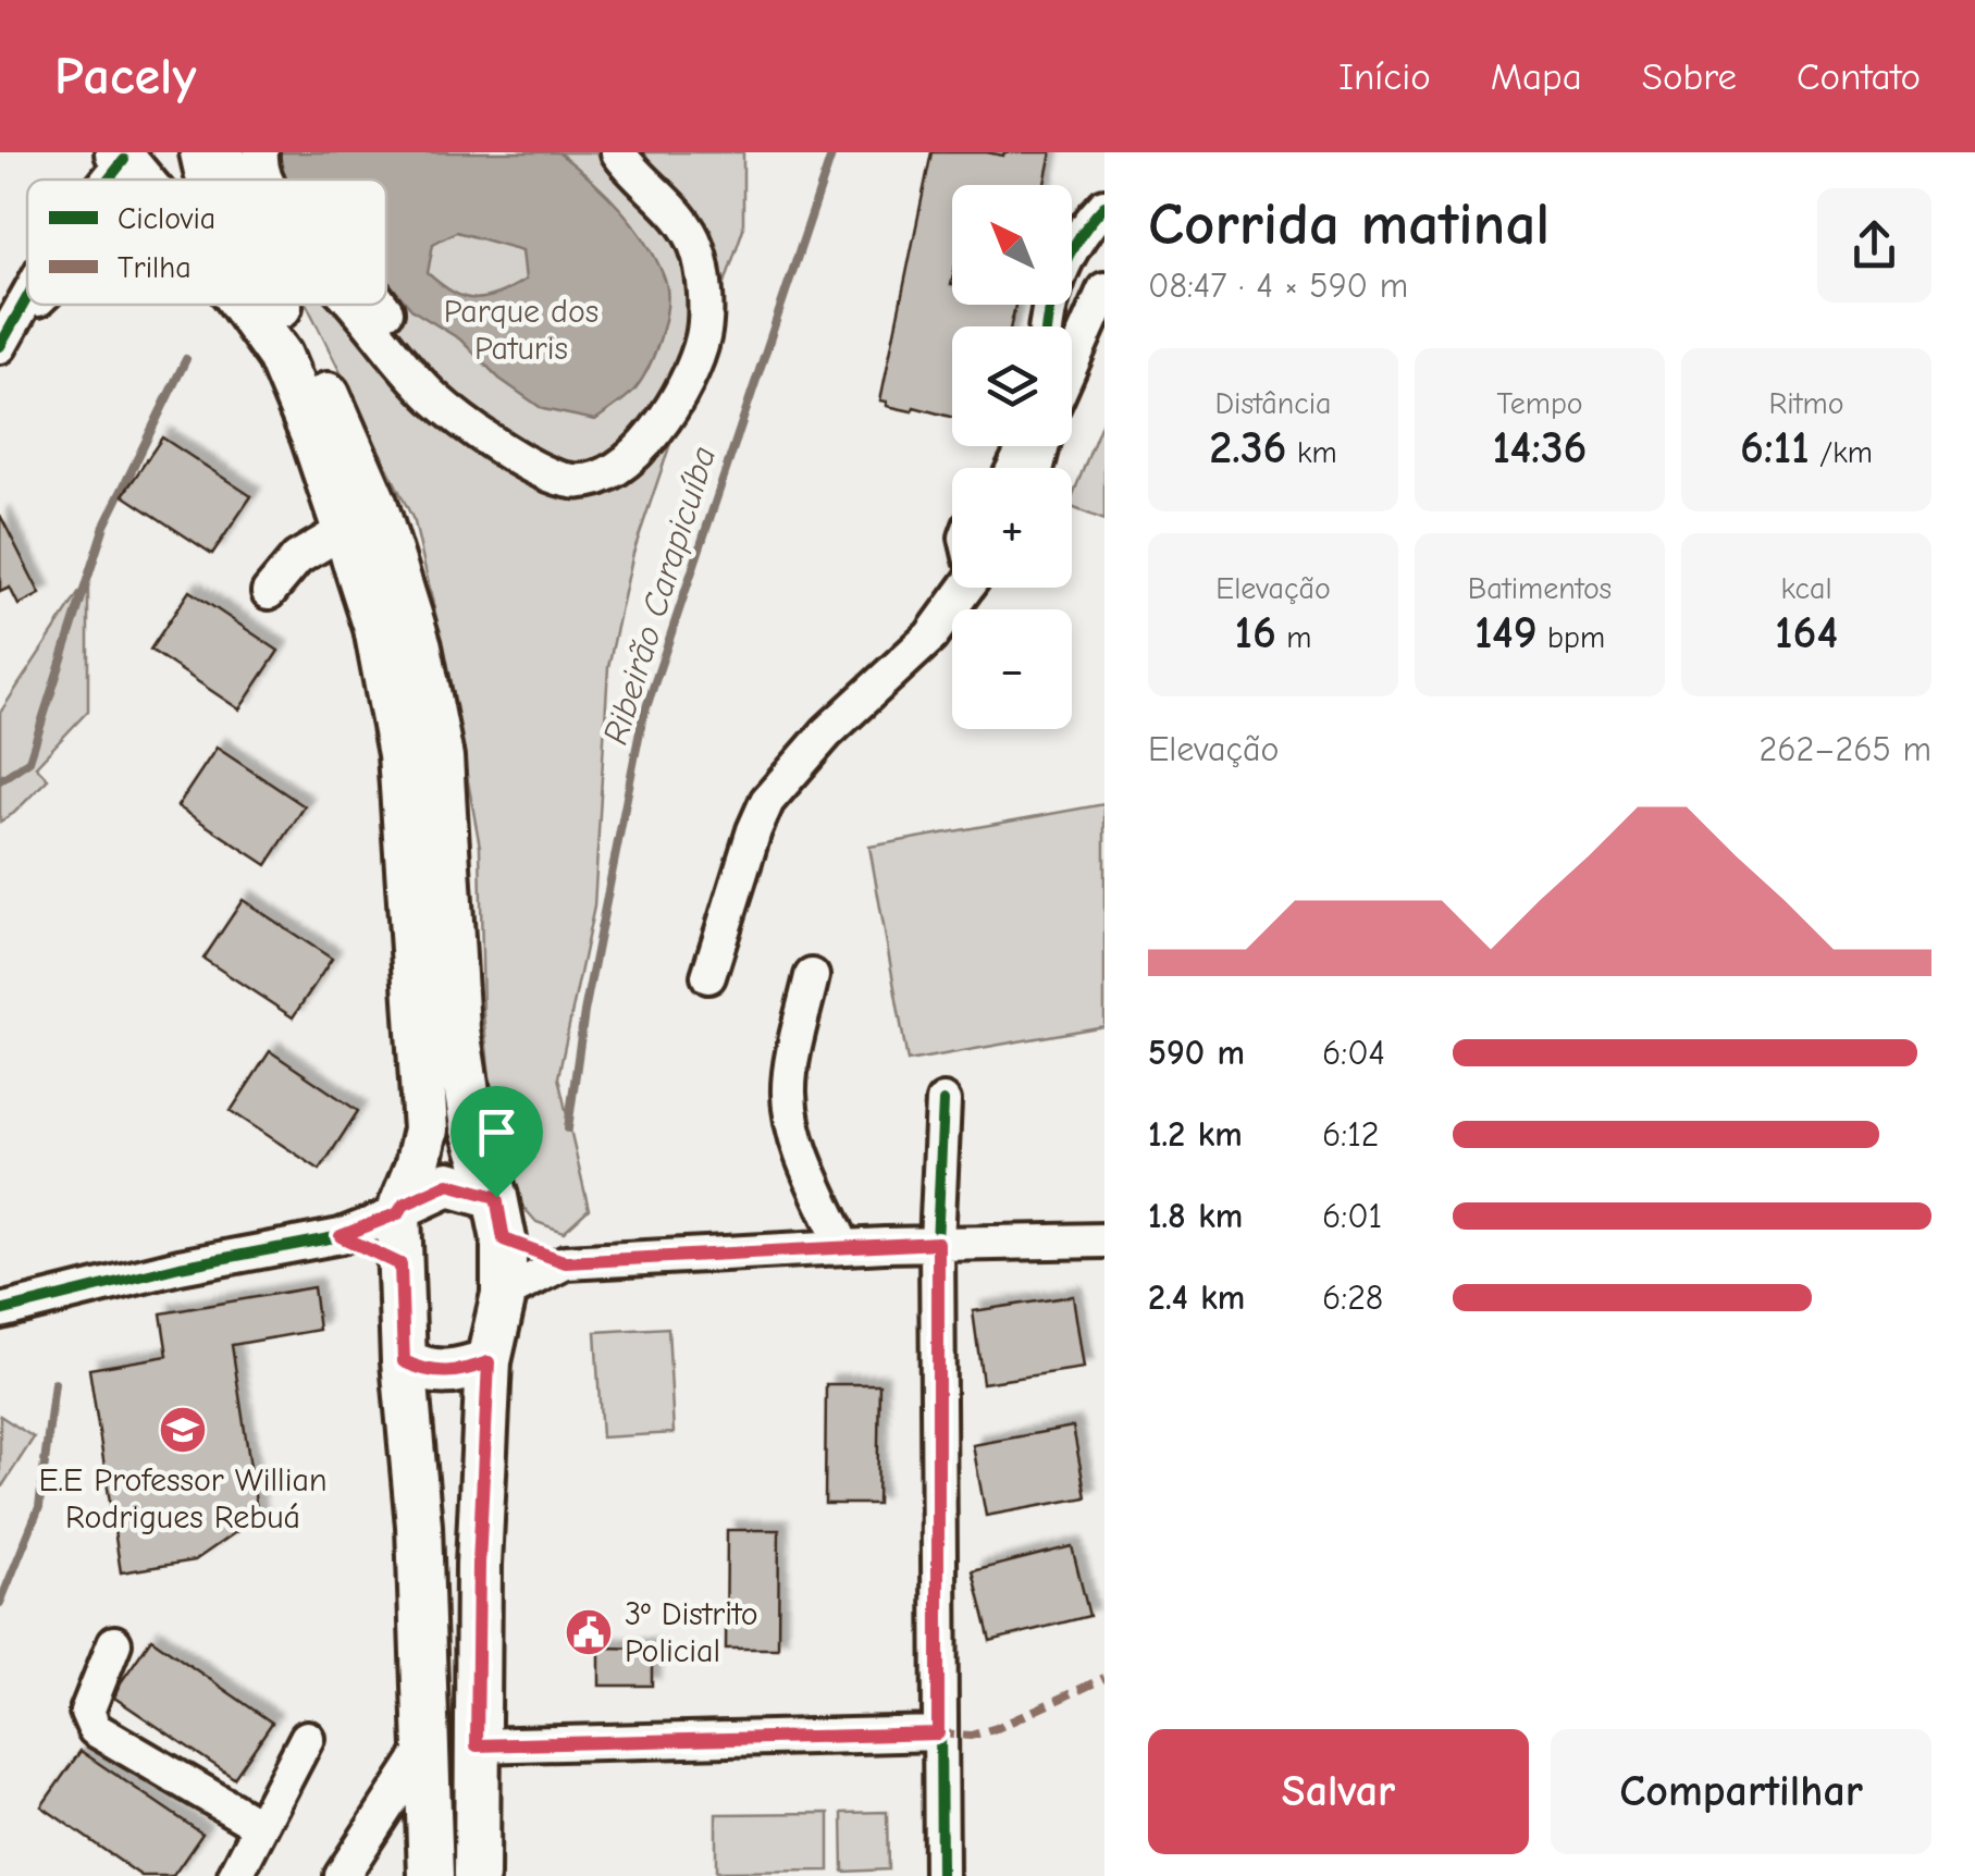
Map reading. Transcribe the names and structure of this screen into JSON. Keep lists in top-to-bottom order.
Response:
{
  "water": ["Ribeirão Carapicuíba"],
  "parks": ["Parque dos Paturis"],
  "places": {
    "school or university": ["E.E Professor Willian Rodrigues Rebuá"],
    "public building": ["3º Distrito Policial"]
  },
  "legend": ["Ciclovia", "Trilha"],
  "north": "top left",
  "page": {
    "header": "Pacely",
    "nav": [
      "Início",
      "Mapa",
      "Sobre",
      "Contato"
    ],
    "heading": ["Corrida matinal", "08:47 · 4 × 590 m"],
    "map_buttons": ["+", "−"],
    "stats": [
      ["Distância", "2.36 km"],
      ["Tempo", "14:36"],
      ["Ritmo", "6:11 /km"],
      ["Elevação", "16 m"],
      ["Batimentos", "149 bpm"],
      ["kcal", "164"]
    ],
    "chart": ["Elevação", "262–265 m"],
    "list": [
      {
        "name": "590 m",
        "note": "6:04"
      },
      {
        "name": "1.2 km",
        "note": "6:12"
      },
      {
        "name": "1.8 km",
        "note": "6:01"
      },
      {
        "name": "2.4 km",
        "note": "6:28"
      }
    ],
    "buttons": ["Salvar", "Compartilhar"]
  }
}
